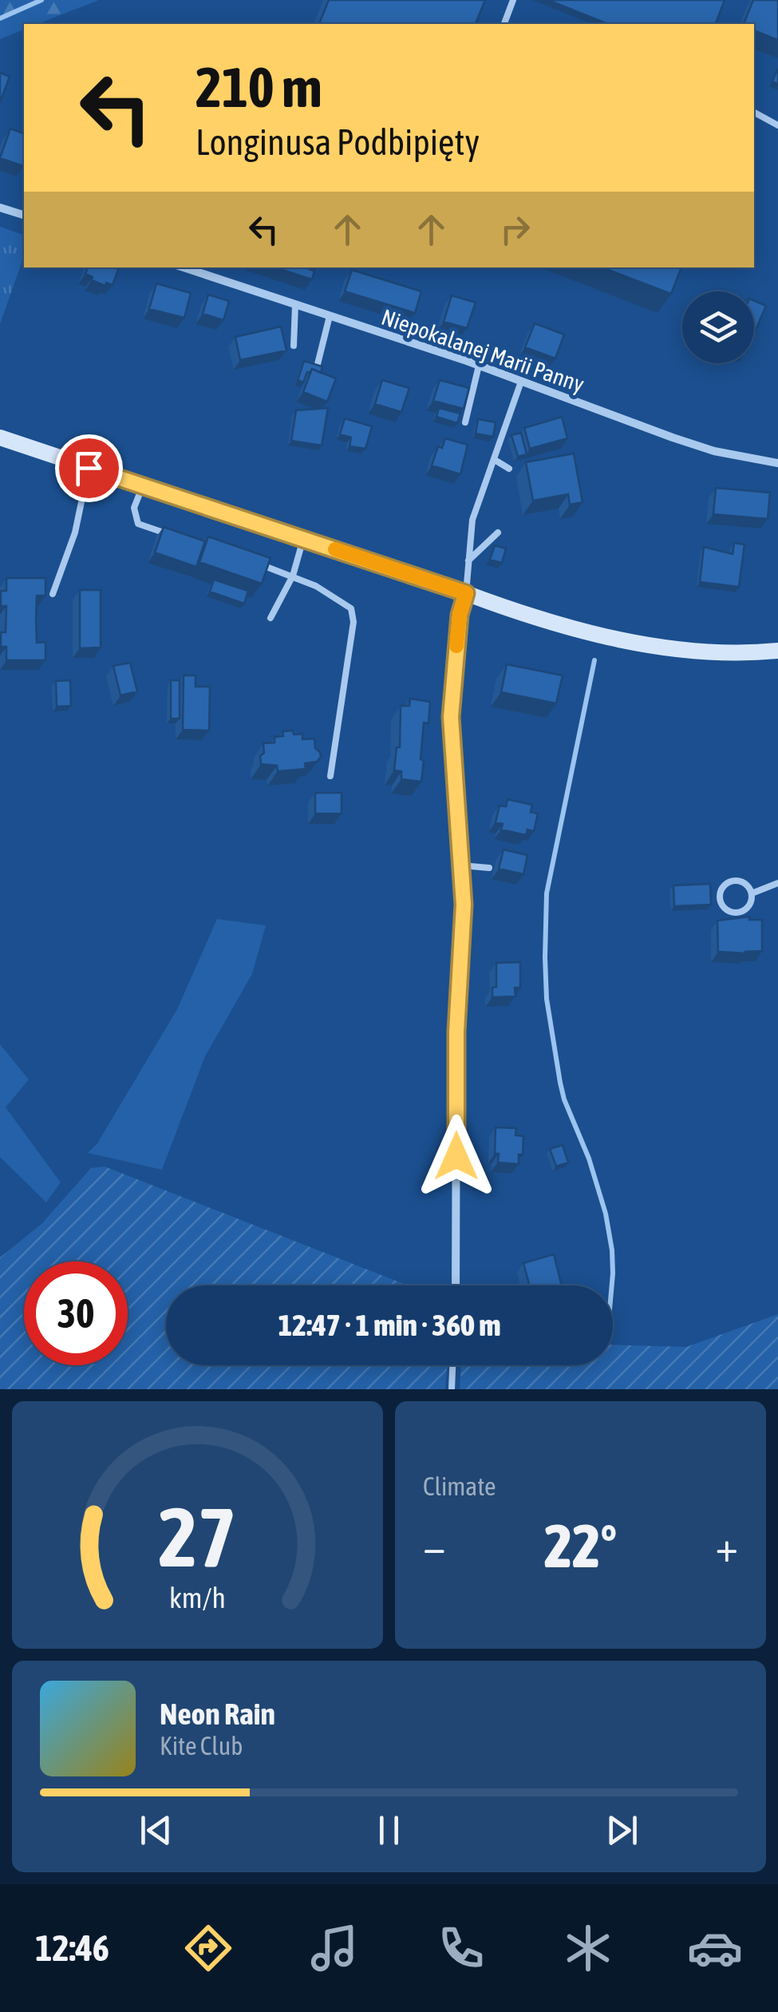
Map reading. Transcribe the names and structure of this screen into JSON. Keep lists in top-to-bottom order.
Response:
{
  "streets": {
    "street": ["Niepokalanej Marii Panny"]
  },
  "page": {
    "turn": ["210 m", "Longinusa Podbipięty"],
    "limit": "30",
    "trip": "12:47 · 1 min · 360 m",
    "tile": "Climate",
    "heat": ["−", "22°", "+"],
    "song": ["Neon Rain", "Kite Club"],
    "tabs": "12:46",
    "gauge": ["27", "km/h"]
  }
}
